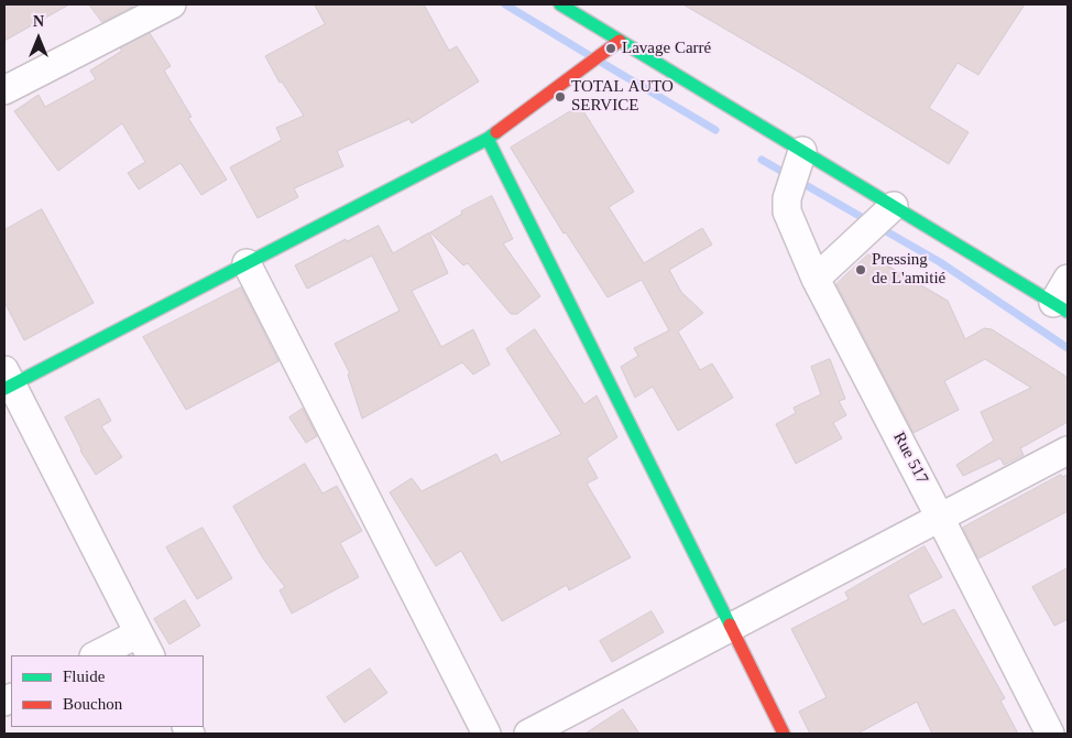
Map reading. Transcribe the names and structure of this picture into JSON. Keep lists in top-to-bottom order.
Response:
{
  "streets": {
    "street": ["Rue 517"]
  },
  "places": ["Lavage Carré", "TOTAL AUTO SERVICE", "Pressing de L'amitié"],
  "legend": ["Fluide", "Bouchon"],
  "north": "top"
}
